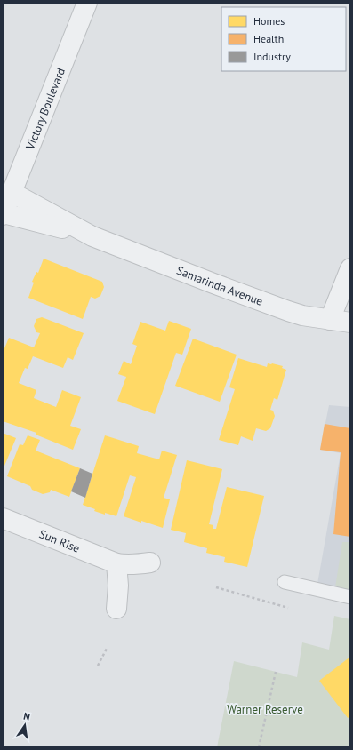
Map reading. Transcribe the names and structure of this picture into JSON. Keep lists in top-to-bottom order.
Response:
{
  "streets": {
    "street": ["Victory Boulevard", "Samarinda Avenue", "Sun Rise"]
  },
  "crossings": [
    ["Victory Boulevard", "Samarinda Avenue"]
  ],
  "parks": ["Warner Reserve"],
  "legend": ["Homes", "Health", "Industry"],
  "north": "top"
}
